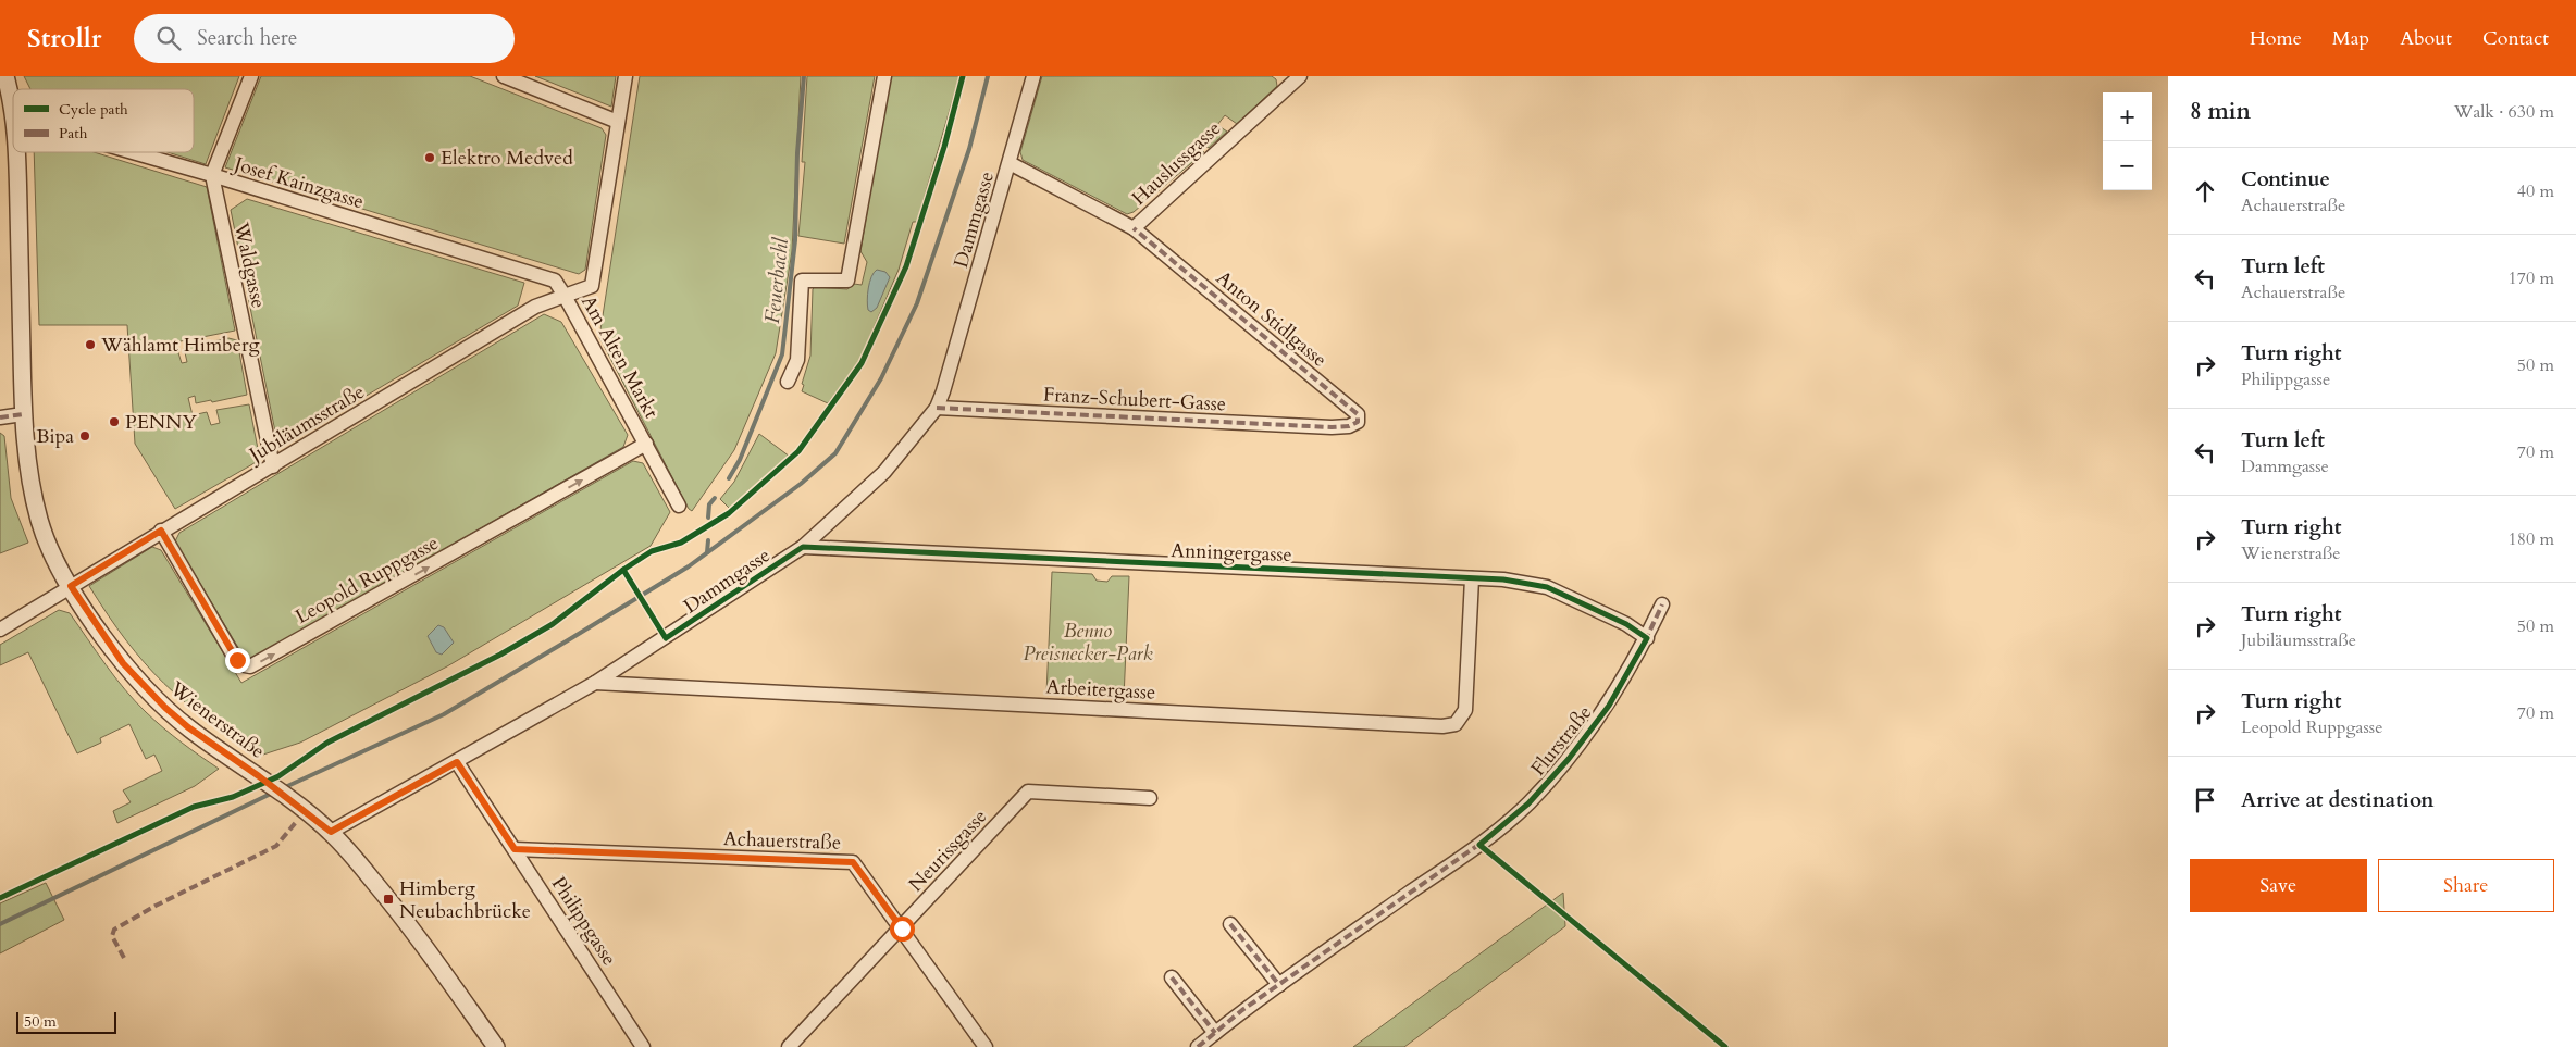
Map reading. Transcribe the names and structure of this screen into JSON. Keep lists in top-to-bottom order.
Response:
{
  "streets": {
    "street": [
      "Hauslussgasse",
      "Josef Kainzgasse",
      "Dammgasse",
      "Waldgasse",
      "Anton Stidlgasse",
      "Am Alten Markt",
      "Franz-Schubert-Gasse",
      "Jubiläumsstraße",
      "Anningergasse",
      "Leopold Ruppgasse",
      "Arbeitergasse",
      "Wienerstraße",
      "Flurstraße",
      "Achauerstraße",
      "Neurissgasse",
      "Philippgasse"
    ]
  },
  "crossings": [
    ["Hauslussgasse", "Dammgasse"],
    ["Hauslussgasse", "Anton Stidlgasse"],
    ["Josef Kainzgasse", "Waldgasse"],
    ["Josef Kainzgasse", "Am Alten Markt"],
    ["Josef Kainzgasse", "Jubiläumsstraße"],
    ["Dammgasse", "Franz-Schubert-Gasse"],
    ["Dammgasse", "Anningergasse"],
    ["Dammgasse", "Arbeitergasse"],
    ["Dammgasse", "Wienerstraße"],
    ["Dammgasse", "Philippgasse"],
    ["Waldgasse", "Jubiläumsstraße"],
    ["Anton Stidlgasse", "Franz-Schubert-Gasse"],
    ["Am Alten Markt", "Jubiläumsstraße"],
    ["Am Alten Markt", "Leopold Ruppgasse"],
    ["Jubiläumsstraße", "Leopold Ruppgasse"],
    ["Jubiläumsstraße", "Wienerstraße"],
    ["Anningergasse", "Arbeitergasse"],
    ["Anningergasse", "Flurstraße"],
    ["Achauerstraße", "Neurissgasse"],
    ["Achauerstraße", "Philippgasse"]
  ],
  "water": ["Feuerbachl"],
  "parks": ["Benno Preisnecker-Park"],
  "places": {
    "other": [
      "Elektro Medved",
      "Wählamt Himberg",
      "PENNY",
      "Bipa"
    ],
    "transit": ["Himberg Neubachbrücke"]
  },
  "legend": ["Cycle path", "Path"],
  "scale_bar": "50 m",
  "page": {
    "header": "Strollr",
    "search": "Search here",
    "nav": [
      "Home",
      "Map",
      "About",
      "Contact"
    ],
    "heading": ["8 min", "Walk · 630 m"],
    "map_buttons": ["+", "−"],
    "list": [
      ["Continue", "Achauerstraße", "40 m"],
      ["Turn left", "Achauerstraße", "170 m"],
      ["Turn right", "Philippgasse", "50 m"],
      ["Turn left", "Dammgasse", "70 m"],
      ["Turn right", "Wienerstraße", "180 m"],
      ["Turn right", "Jubiläumsstraße", "50 m"],
      ["Turn right", "Leopold Ruppgasse", "70 m"],
      "Arrive at destination"
    ],
    "buttons": ["Save", "Share"],
    "scale": "50 m"
  }
}
